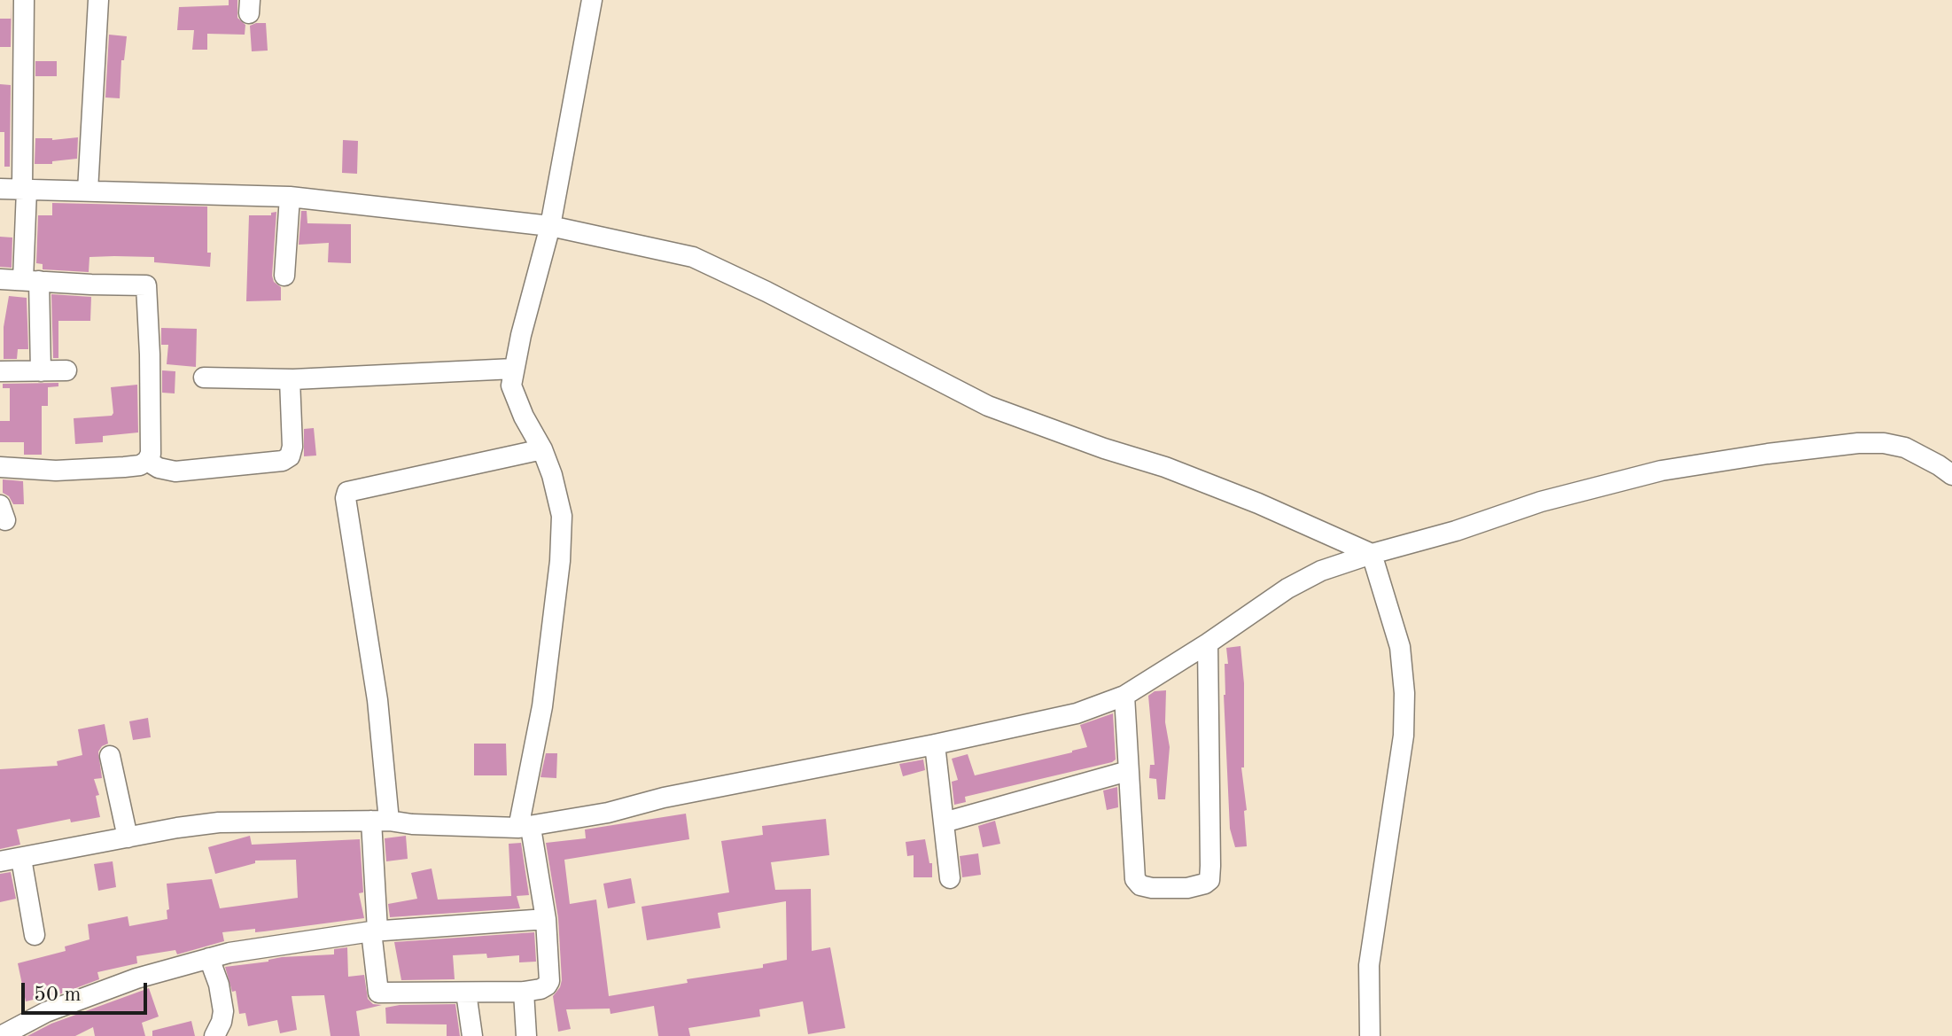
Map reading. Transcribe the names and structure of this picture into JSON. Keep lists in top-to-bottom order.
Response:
{
  "scale_bar": "50 m"
}
